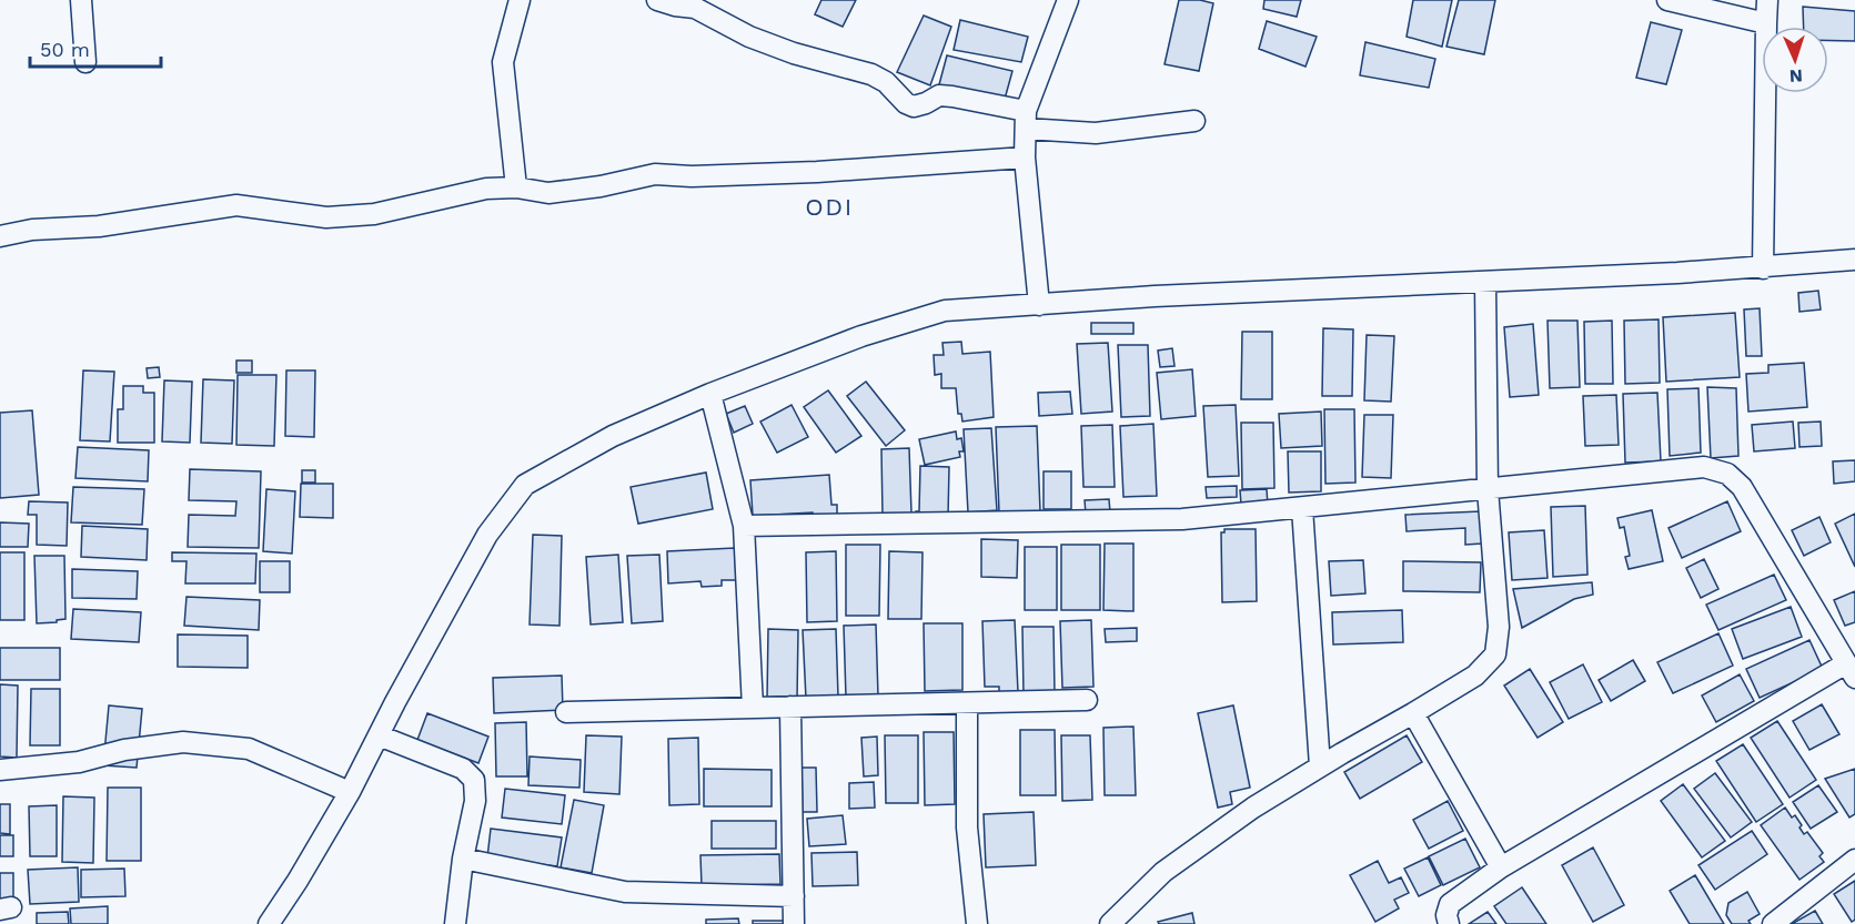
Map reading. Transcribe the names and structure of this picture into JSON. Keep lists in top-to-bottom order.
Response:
{
  "districts": ["ODI"],
  "scale_bar": "50 m",
  "north": "bottom"
}
